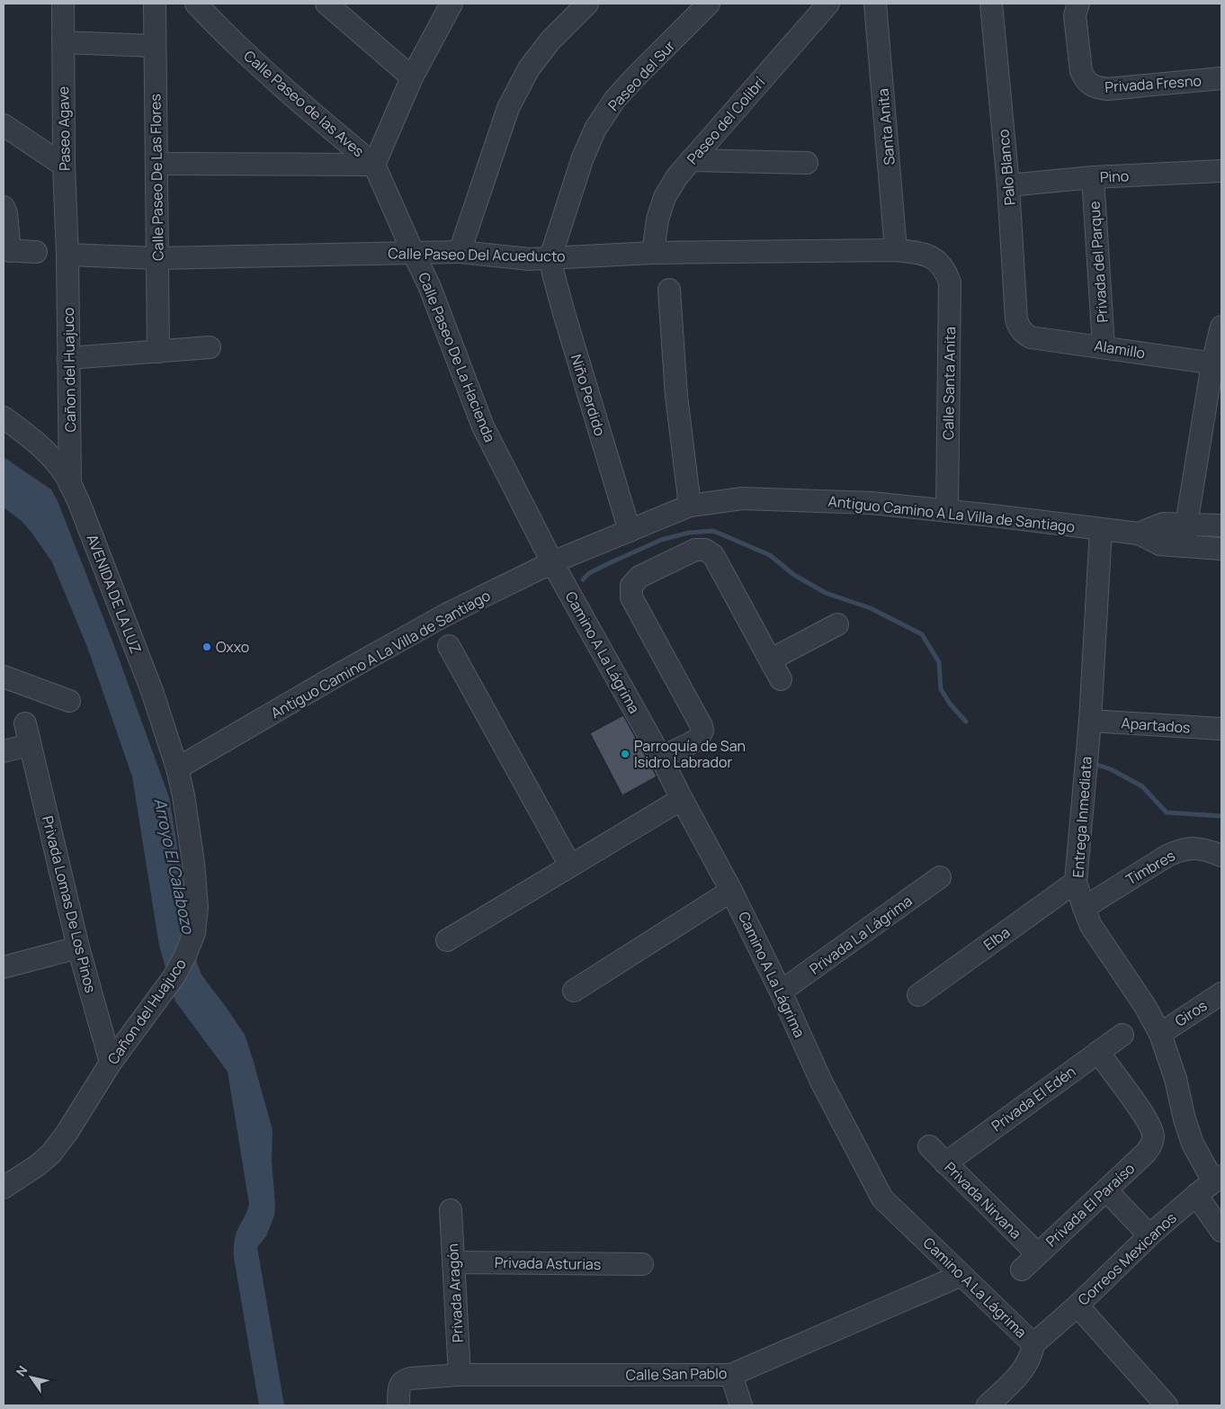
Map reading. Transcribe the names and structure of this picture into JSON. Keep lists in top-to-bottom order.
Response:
{
  "streets": {
    "street": [
      "Paseo del Sur",
      "Privada Fresno",
      "Calle Paseo de las Aves",
      "Paseo del Colibrí",
      "Santa Anita",
      "Paseo Agave",
      "Palo Blanco",
      "Pino",
      "Calle Paseo De Las Flores",
      "Calle Paseo Del Acueducto",
      "Privada del Parque",
      "Alamillo",
      "Calle Paseo De La Hacienda",
      "Cañon del Huajuco",
      "Calle Santa Anita",
      "Niño Perdido",
      "Antiguo Camino A La Villa de Santiago",
      "AVENIDA DE LA LUZ",
      "Camino A La Lágrima",
      "Apartados",
      "Entrega Inmediata",
      "Timbres",
      "Privada Lomas De Los Pinos",
      "Privada La Lágrima",
      "Elba",
      "Giros",
      "Privada El Edén",
      "Privada Nirvana",
      "Privada El Paraíso",
      "Correos Mexicanos",
      "Privada Asturias",
      "Privada Aragón",
      "Calle San Pablo"
    ]
  },
  "crossings": [
    ["Paseo del Sur", "Calle Paseo Del Acueducto"],
    ["Paseo del Sur", "Niño Perdido"],
    ["Calle Paseo de las Aves", "Calle Paseo De Las Flores"],
    ["Calle Paseo de las Aves", "Calle Paseo De La Hacienda"],
    ["Paseo del Colibrí", "Calle Paseo Del Acueducto"],
    ["Santa Anita", "Calle Paseo Del Acueducto"],
    ["Paseo Agave", "Calle Paseo Del Acueducto"],
    ["Paseo Agave", "Cañon del Huajuco"],
    ["Palo Blanco", "Pino"],
    ["Palo Blanco", "Alamillo"],
    ["Pino", "Privada del Parque"],
    ["Calle Paseo De Las Flores", "Calle Paseo Del Acueducto"],
    ["Calle Paseo Del Acueducto", "Calle Paseo De La Hacienda"],
    ["Calle Paseo Del Acueducto", "Cañon del Huajuco"],
    ["Calle Paseo Del Acueducto", "Calle Santa Anita"],
    ["Calle Paseo Del Acueducto", "Niño Perdido"],
    ["Privada del Parque", "Alamillo"],
    ["Calle Paseo De La Hacienda", "Antiguo Camino A La Villa de Santiago"],
    ["Calle Paseo De La Hacienda", "Camino A La Lágrima"],
    ["Cañon del Huajuco", "AVENIDA DE LA LUZ"],
    ["Cañon del Huajuco", "Privada Lomas De Los Pinos"],
    ["Calle Santa Anita", "Antiguo Camino A La Villa de Santiago"],
    ["Niño Perdido", "Antiguo Camino A La Villa de Santiago"],
    ["Antiguo Camino A La Villa de Santiago", "AVENIDA DE LA LUZ"],
    ["Antiguo Camino A La Villa de Santiago", "Camino A La Lágrima"],
    ["Antiguo Camino A La Villa de Santiago", "Entrega Inmediata"],
    ["Camino A La Lágrima", "Privada La Lágrima"],
    ["Camino A La Lágrima", "Correos Mexicanos"],
    ["Camino A La Lágrima", "Calle San Pablo"],
    ["Apartados", "Entrega Inmediata"],
    ["Entrega Inmediata", "Timbres"],
    ["Entrega Inmediata", "Elba"],
    ["Entrega Inmediata", "Giros"],
    ["Entrega Inmediata", "Correos Mexicanos"],
    ["Privada El Edén", "Privada Nirvana"],
    ["Privada El Edén", "Privada El Paraíso"],
    ["Privada Nirvana", "Privada El Paraíso"],
    ["Privada Asturias", "Privada Aragón"],
    ["Privada Aragón", "Calle San Pablo"]
  ],
  "water": ["Arroyo El Calabozo"],
  "places": ["Oxxo", "Parroquía de San Isidro Labrador"],
  "north": "top left"
}
